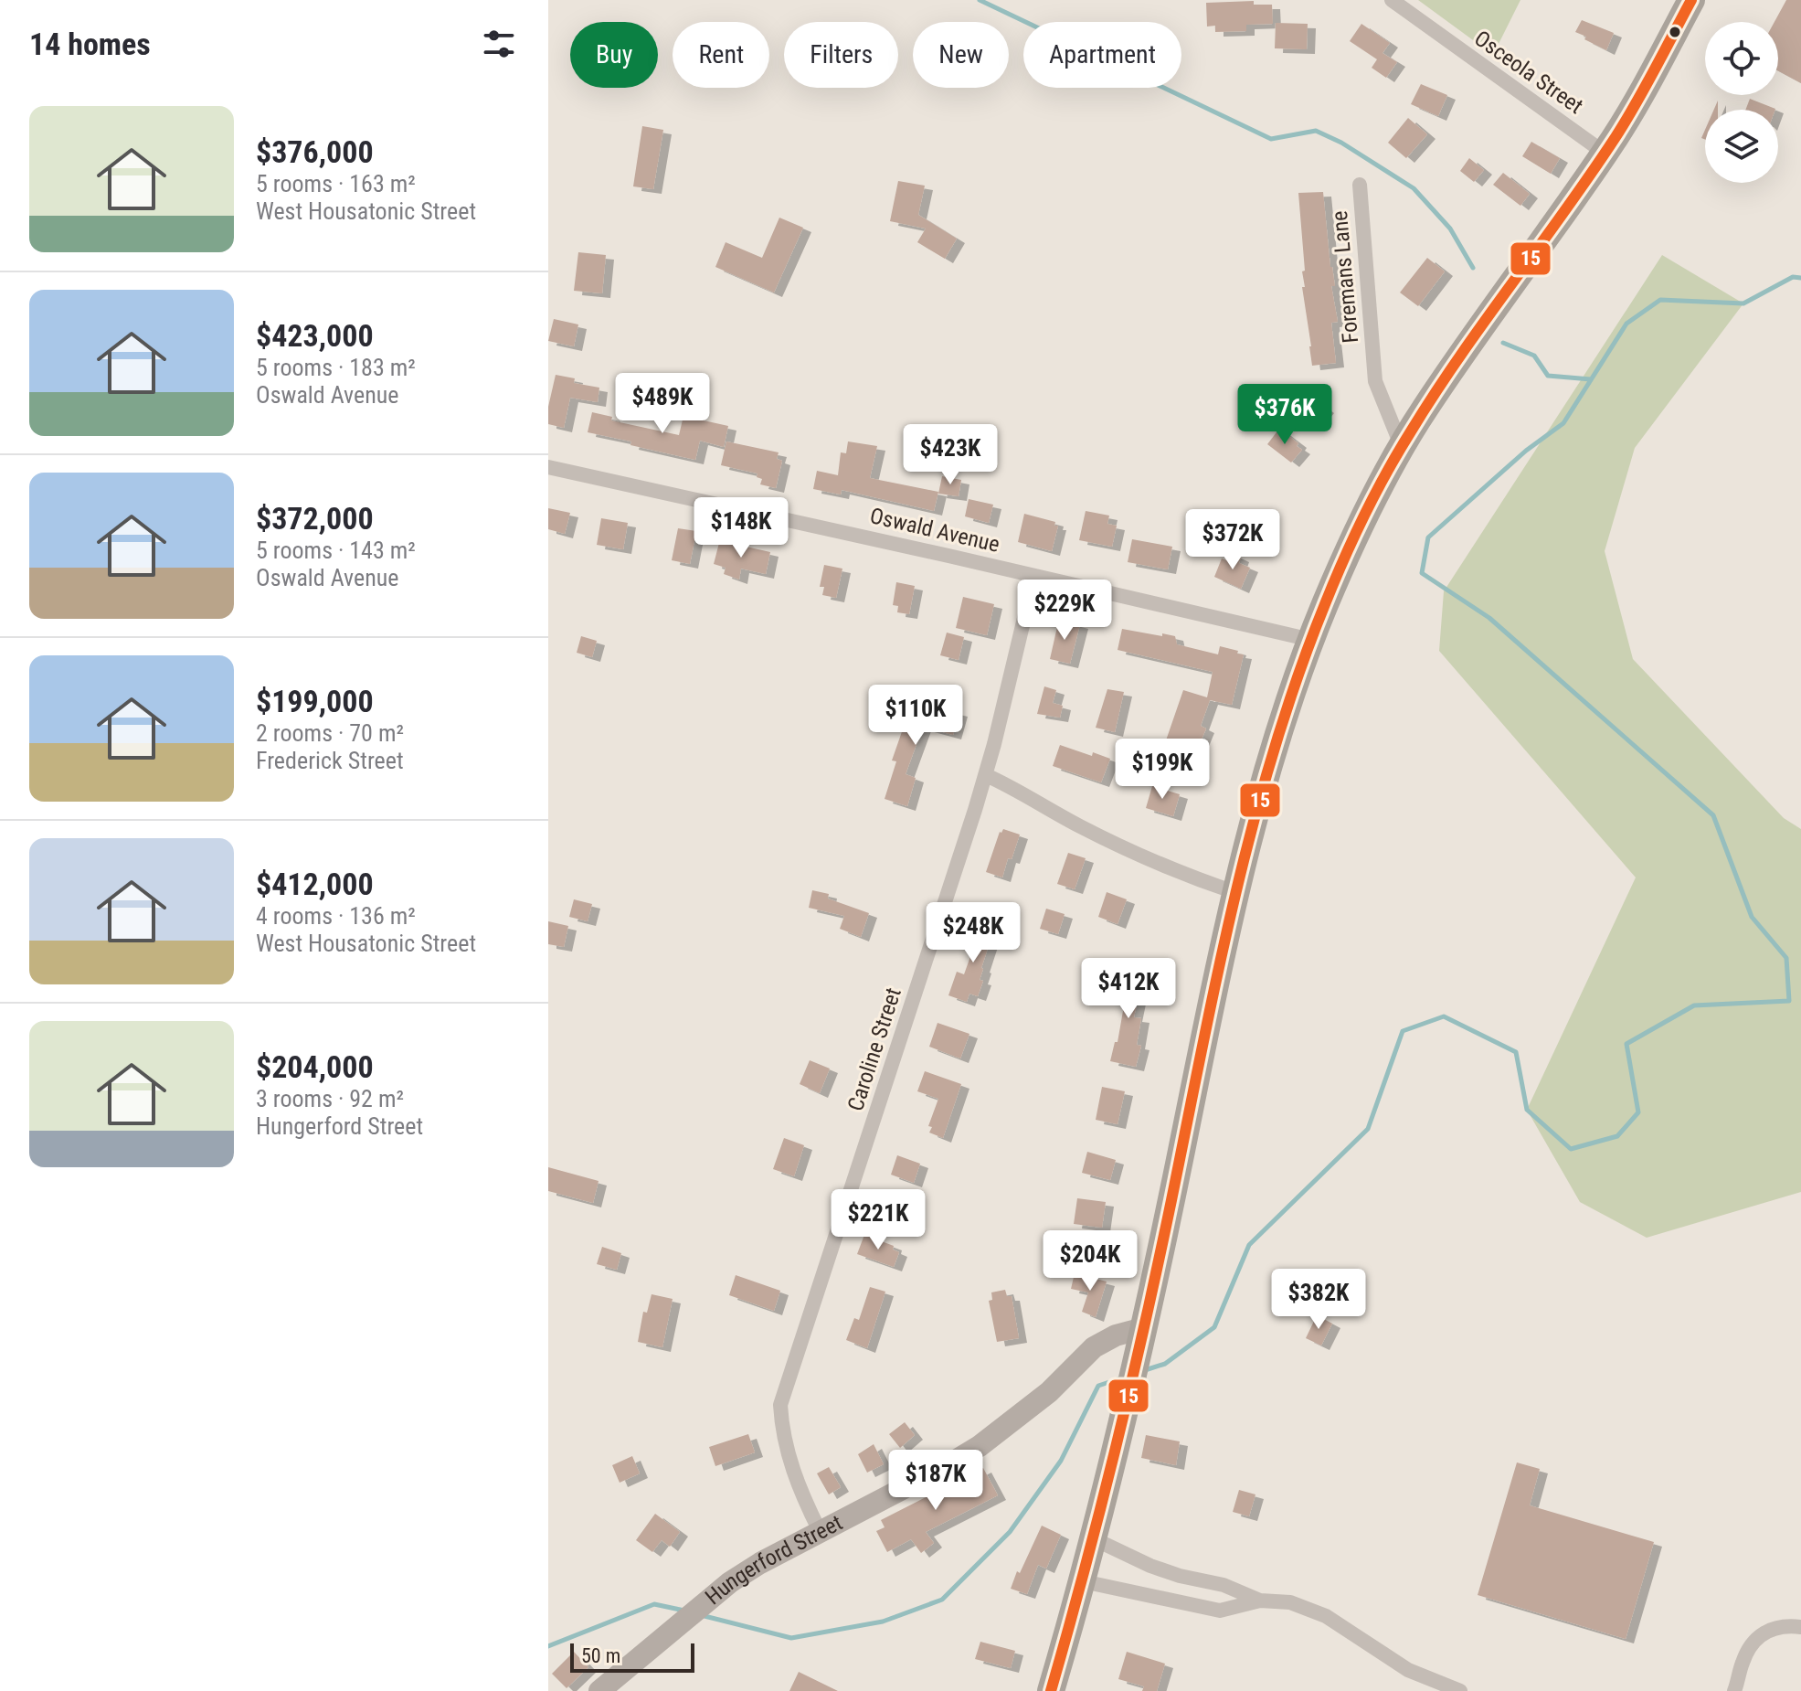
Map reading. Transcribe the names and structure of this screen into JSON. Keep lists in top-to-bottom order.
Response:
{
  "streets": {
    "street": [
      "Osceola Street",
      "Foremans Lane",
      "Oswald Avenue",
      "Caroline Street",
      "Hungerford Street"
    ]
  },
  "crossings": [
    ["Oswald Avenue", "Caroline Street"],
    ["Caroline Street", "Hungerford Street"]
  ],
  "lines": ["transit line 15"],
  "scale_bar": "50 m",
  "page": {
    "heading": "14 homes",
    "chip": [
      "Buy",
      "Rent",
      "Filters",
      "New",
      "Apartment"
    ],
    "list": [
      {
        "name": "$376,000",
        "note": "5 rooms · 163 m² · West Housatonic Street"
      },
      {
        "name": "$423,000",
        "note": "5 rooms · 183 m² · Oswald Avenue"
      },
      {
        "name": "$372,000",
        "note": "5 rooms · 143 m² · Oswald Avenue"
      },
      {
        "name": "$199,000",
        "note": "2 rooms · 70 m² · Frederick Street"
      },
      {
        "name": "$412,000",
        "note": "4 rooms · 136 m² · West Housatonic Street"
      },
      {
        "name": "$204,000",
        "note": "3 rooms · 92 m² · Hungerford Street"
      }
    ],
    "price": [
      "$489K",
      "$376K",
      "$423K",
      "$148K",
      "$372K",
      "$229K",
      "$110K",
      "$199K",
      "$248K",
      "$412K",
      "$221K",
      "$204K",
      "$382K",
      "$187K"
    ],
    "scale": "50 m"
  }
}
